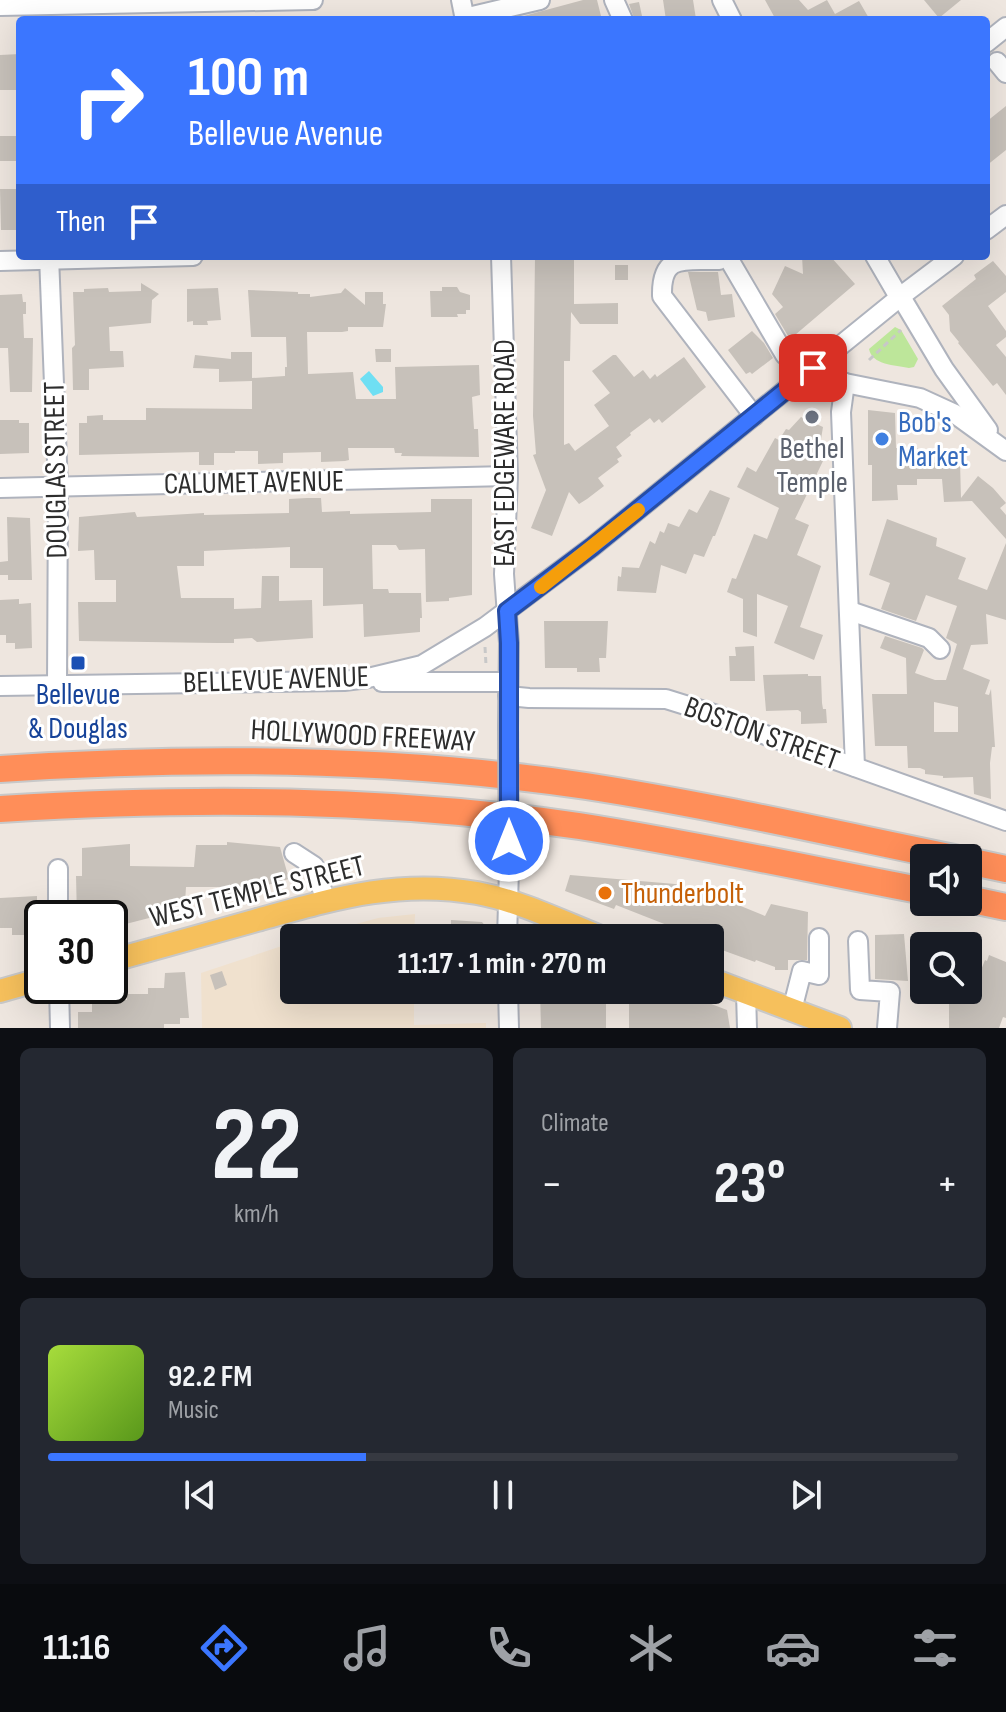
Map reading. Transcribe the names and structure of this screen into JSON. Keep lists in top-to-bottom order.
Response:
{
  "streets": {
    "highway": ["HOLLYWOOD FREEWAY"],
    "main road": ["WEST TEMPLE STREET"],
    "street": [
      "EAST EDGEWARE ROAD",
      "DOUGLAS STREET",
      "CALUMET AVENUE",
      "BELLEVUE AVENUE",
      "BOSTON STREET"
    ]
  },
  "crossings": [
    ["EAST EDGEWARE ROAD", "CALUMET AVENUE"],
    ["EAST EDGEWARE ROAD", "BELLEVUE AVENUE"],
    ["EAST EDGEWARE ROAD", "BOSTON STREET"],
    ["EAST EDGEWARE ROAD", "WEST TEMPLE STREET"],
    ["DOUGLAS STREET", "CALUMET AVENUE"],
    ["DOUGLAS STREET", "BELLEVUE AVENUE"],
    ["BELLEVUE AVENUE", "BOSTON STREET"]
  ],
  "places": {
    "other": ["Bethel Temple", "Bob's Market", "Thunderbolt"],
    "transit": ["Bellevue & Douglas"]
  },
  "page": {
    "turn": ["100 m", "Bellevue Avenue"],
    "then": "Then",
    "limit": "30",
    "trip": "11:17 · 1 min · 270 m",
    "tile": [
      ["22", "km/h"],
      "Climate"
    ],
    "heat": ["−", "23°", "+"],
    "song": ["92.2 FM", "Music"],
    "tabs": "11:16"
  }
}
